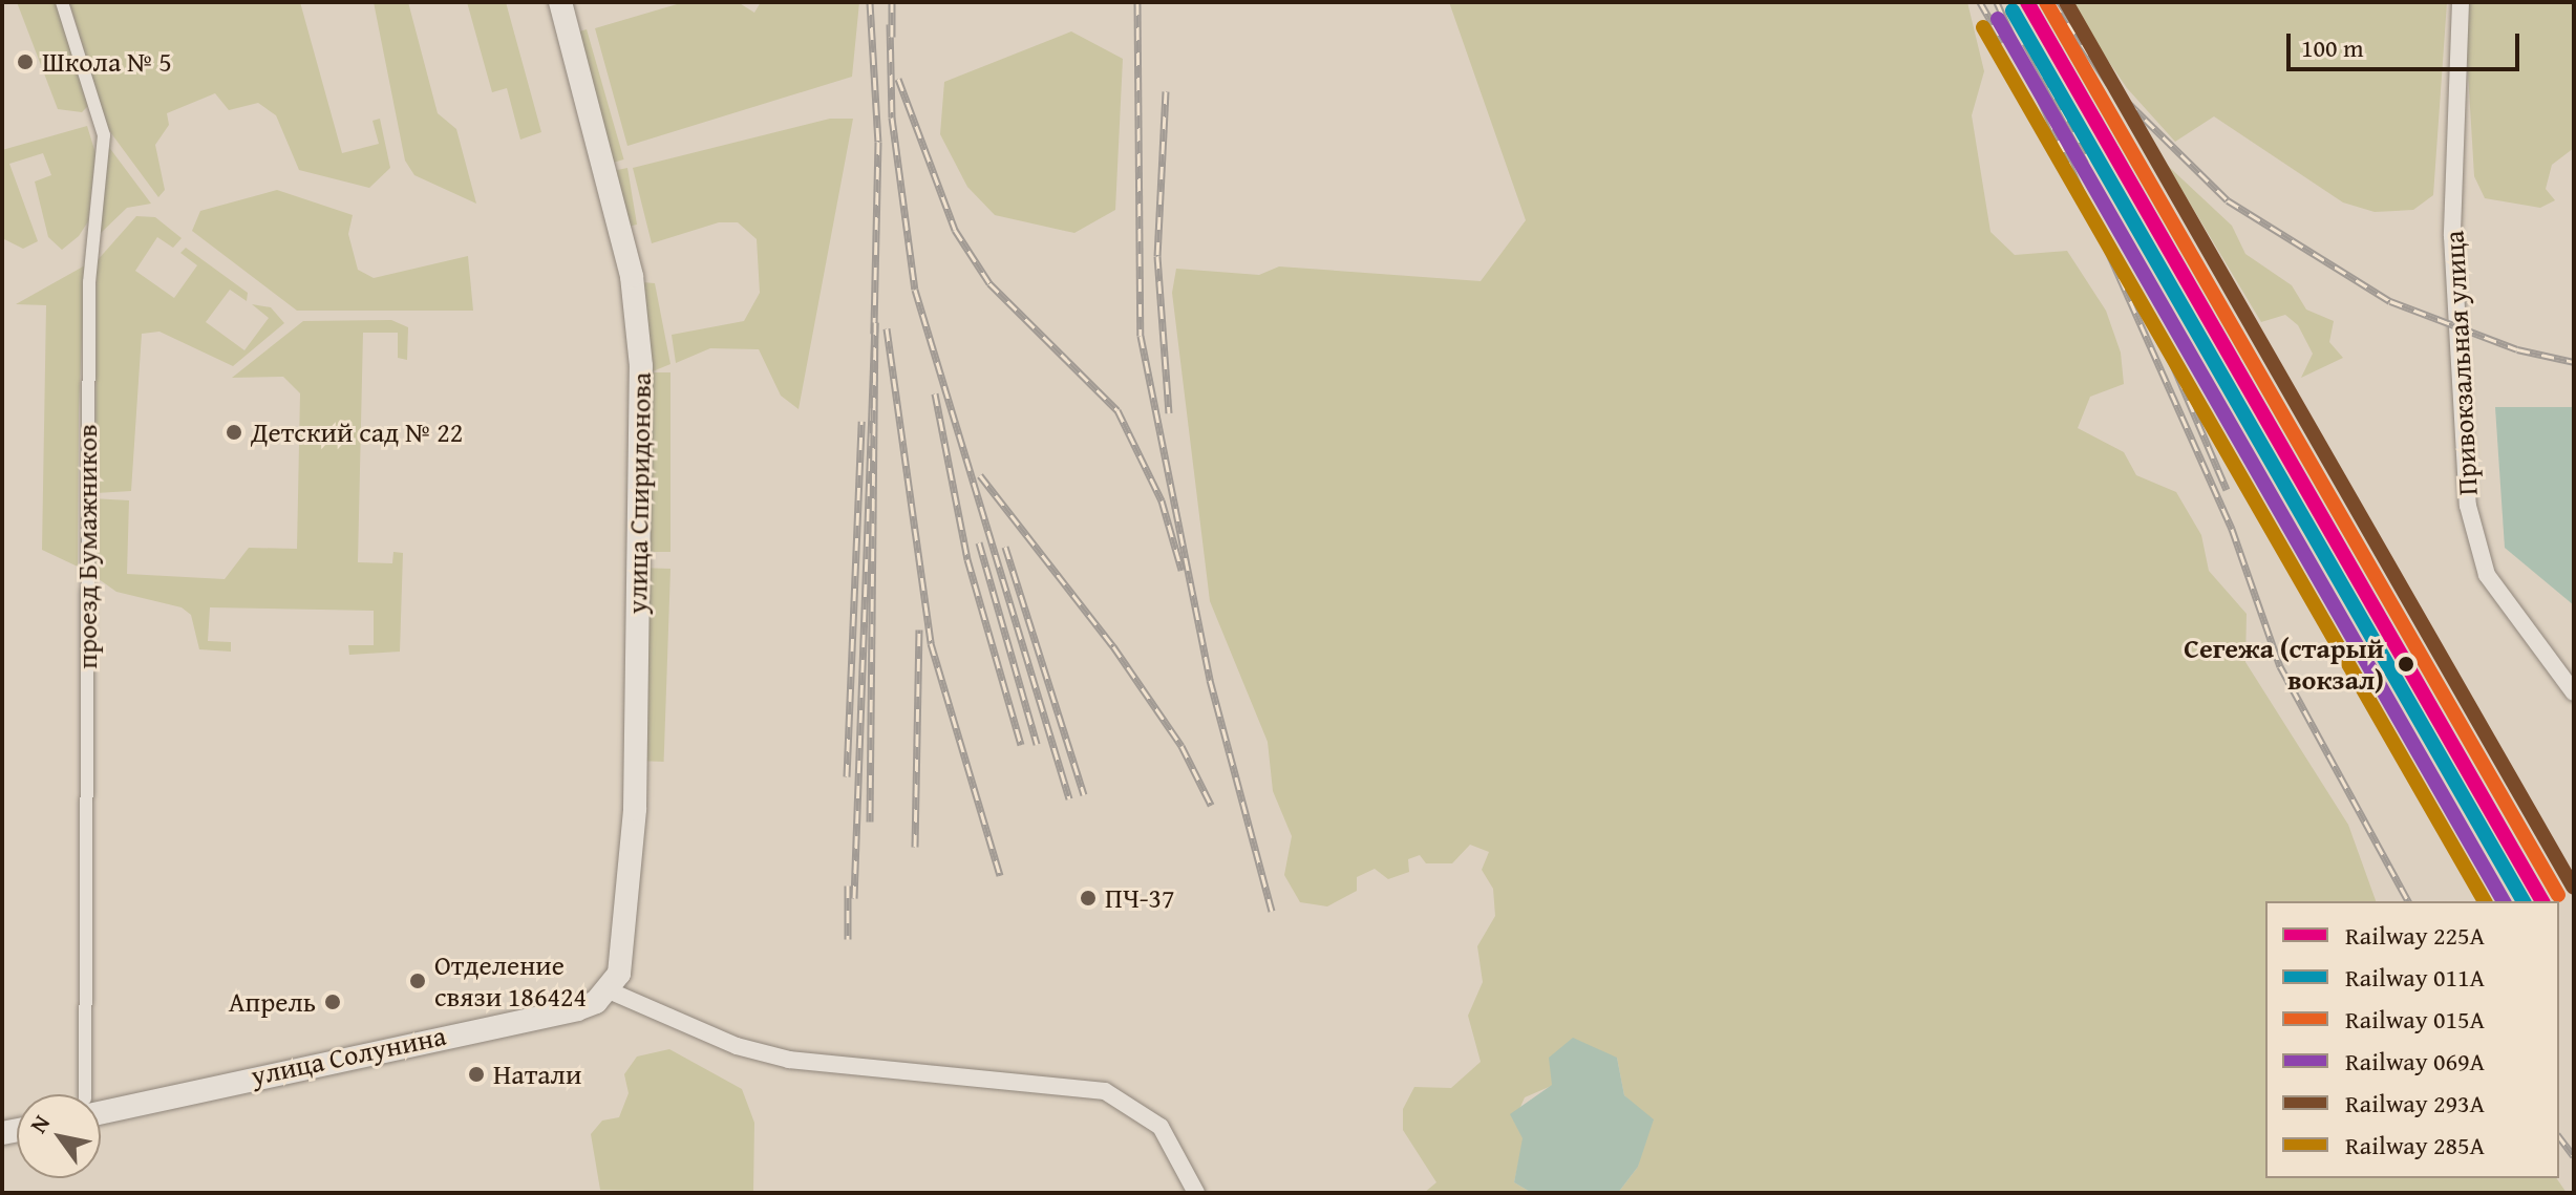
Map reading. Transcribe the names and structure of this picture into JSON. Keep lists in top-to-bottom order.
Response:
{
  "streets": {
    "street": [
      "Привокзальная улица",
      "улица Спиридонова",
      "проезд Бумажников",
      "улица Солунина"
    ]
  },
  "crossings": [
    ["улица Спиридонова", "улица Солунина"]
  ],
  "places": [
    "Школа № 5",
    "Детский сад № 22",
    "Сегежа (старый вокзал)",
    "ПЧ-37",
    "Отделение связи 186424",
    "Апрель",
    "Натали"
  ],
  "lines": [
    "rail line 225А",
    "rail line 015А",
    "rail line 293А",
    "rail line 011А",
    "rail line 069А",
    "rail line 285А"
  ],
  "legend": [
    "Railway 225А",
    "Railway 011А",
    "Railway 015А",
    "Railway 069А",
    "Railway 293А",
    "Railway 285А"
  ],
  "scale_bar": "100 m",
  "north": "top left"
}
